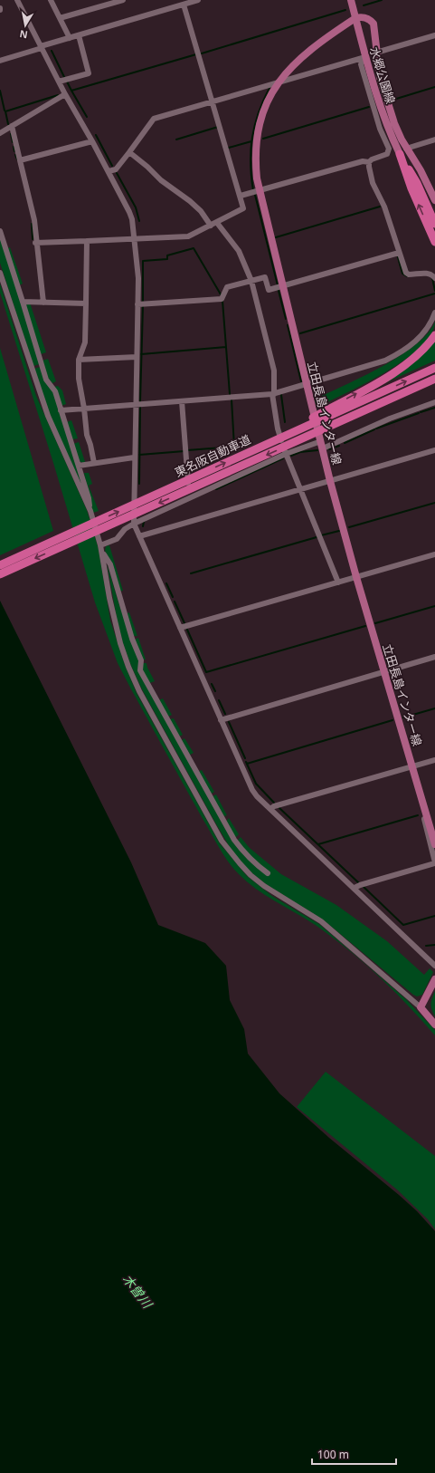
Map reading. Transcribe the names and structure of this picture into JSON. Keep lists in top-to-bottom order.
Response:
{
  "streets": {
    "highway": ["東名阪自動車道"],
    "main road": ["水郷公園線", "立田長島インター線"]
  },
  "crossings": [
    ["水郷公園線", "立田長島インター線"]
  ],
  "water": ["木曽川"],
  "scale_bar": "100 m",
  "north": "bottom"
}
